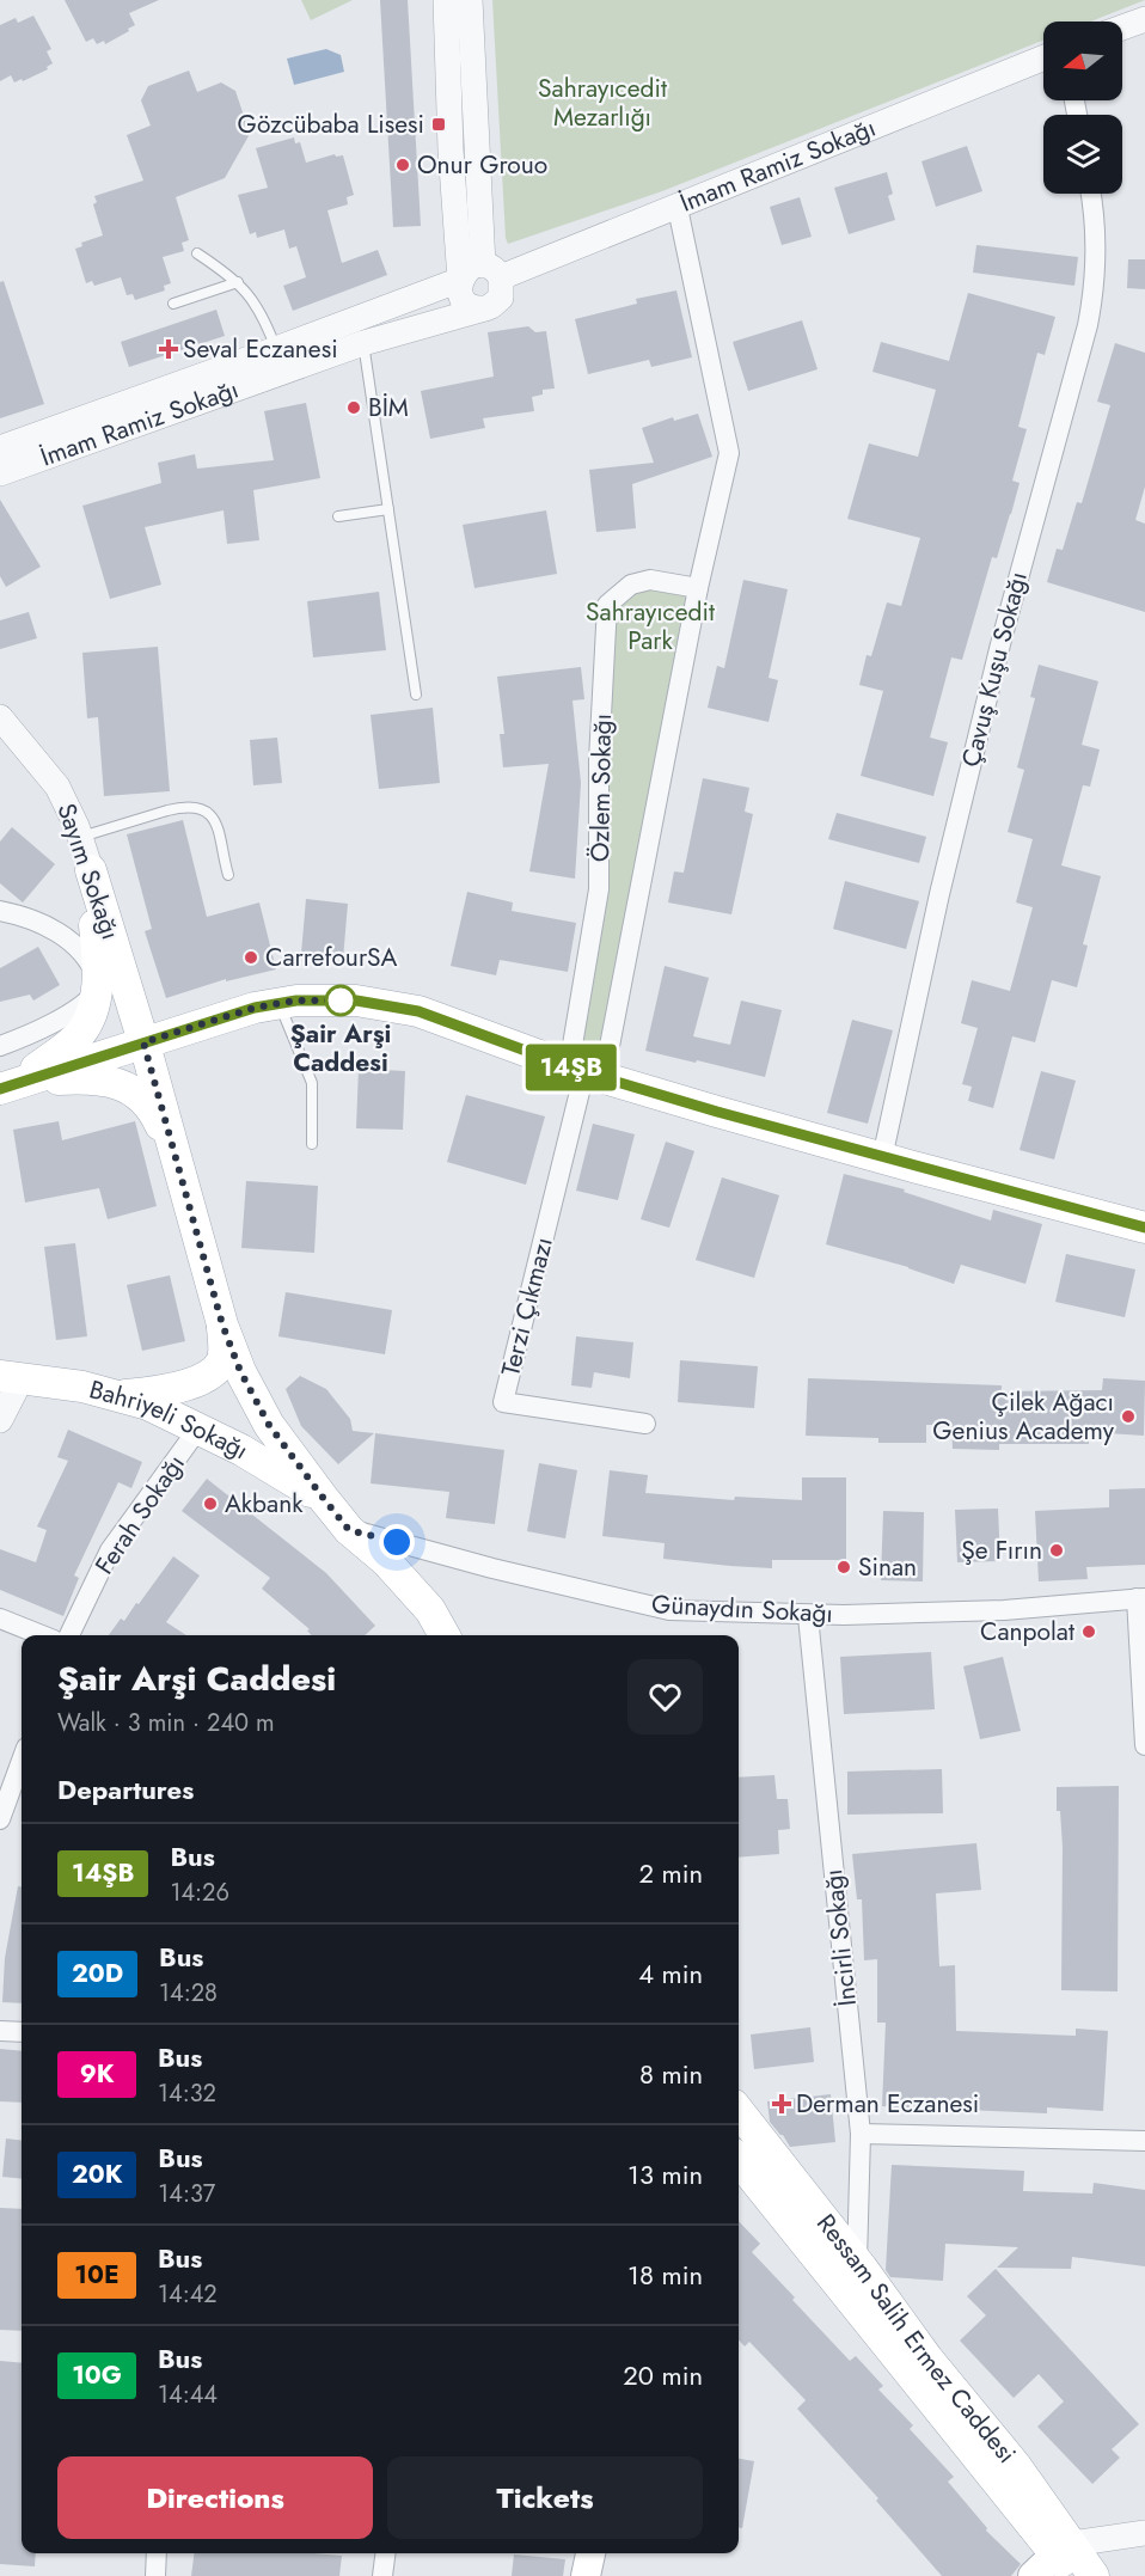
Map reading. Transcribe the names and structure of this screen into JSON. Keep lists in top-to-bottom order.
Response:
{
  "streets": {
    "main road": ["Sayım Sokağı", "Bahriyeli Sokağı", "Ressam Salih Ermez Caddesi"],
    "street": [
      "İmam Ramiz Sokağı",
      "Çavuş Kuşu Sokağı",
      "Özlem Sokağı",
      "Terzi Çıkmazı",
      "Ferah Sokağı",
      "Günaydın Sokağı",
      "İncirli Sokağı"
    ]
  },
  "crossings": [
    ["İmam Ramiz Sokağı", "Özlem Sokağı"],
    ["Özlem Sokağı", "Terzi Çıkmazı"],
    ["Bahriyeli Sokağı", "Ferah Sokağı"],
    ["Günaydın Sokağı", "İncirli Sokağı"],
    ["İncirli Sokağı", "Ressam Salih Ermez Caddesi"]
  ],
  "parks": ["Sahrayıcedit Mezarlığı", "Sahrayıcedit Park"],
  "places": {
    "transit": ["Gözcübaba Lisesi"],
    "other": [
      "Onur Grouo",
      "BİM",
      "CarrefourSA",
      "Şair Arşi Caddesi",
      "Çilek Ağacı Genius Academy",
      "Akbank",
      "Şe Fırın",
      "Sinan",
      "Canpolat"
    ],
    "health": ["Seval Eczanesi", "Derman Eczanesi"]
  },
  "lines": ["bus line 14ŞB"],
  "north": "left",
  "page": {
    "on_map": "14ŞB",
    "heading": [
      ["Şair Arşi Caddesi", "Walk · 3 min · 240 m"],
      "Departures"
    ],
    "list": [
      {
        "mark": "14ŞB",
        "name": "Bus",
        "note": "14:26",
        "value": "2 min"
      },
      {
        "mark": "20D",
        "name": "Bus",
        "note": "14:28",
        "value": "4 min"
      },
      {
        "mark": "9K",
        "name": "Bus",
        "note": "14:32",
        "value": "8 min"
      },
      {
        "mark": "20K",
        "name": "Bus",
        "note": "14:37",
        "value": "13 min"
      },
      {
        "mark": "10E",
        "name": "Bus",
        "note": "14:42",
        "value": "18 min"
      },
      {
        "mark": "10G",
        "name": "Bus",
        "note": "14:44",
        "value": "20 min"
      }
    ],
    "buttons": ["Directions", "Tickets"]
  }
}
